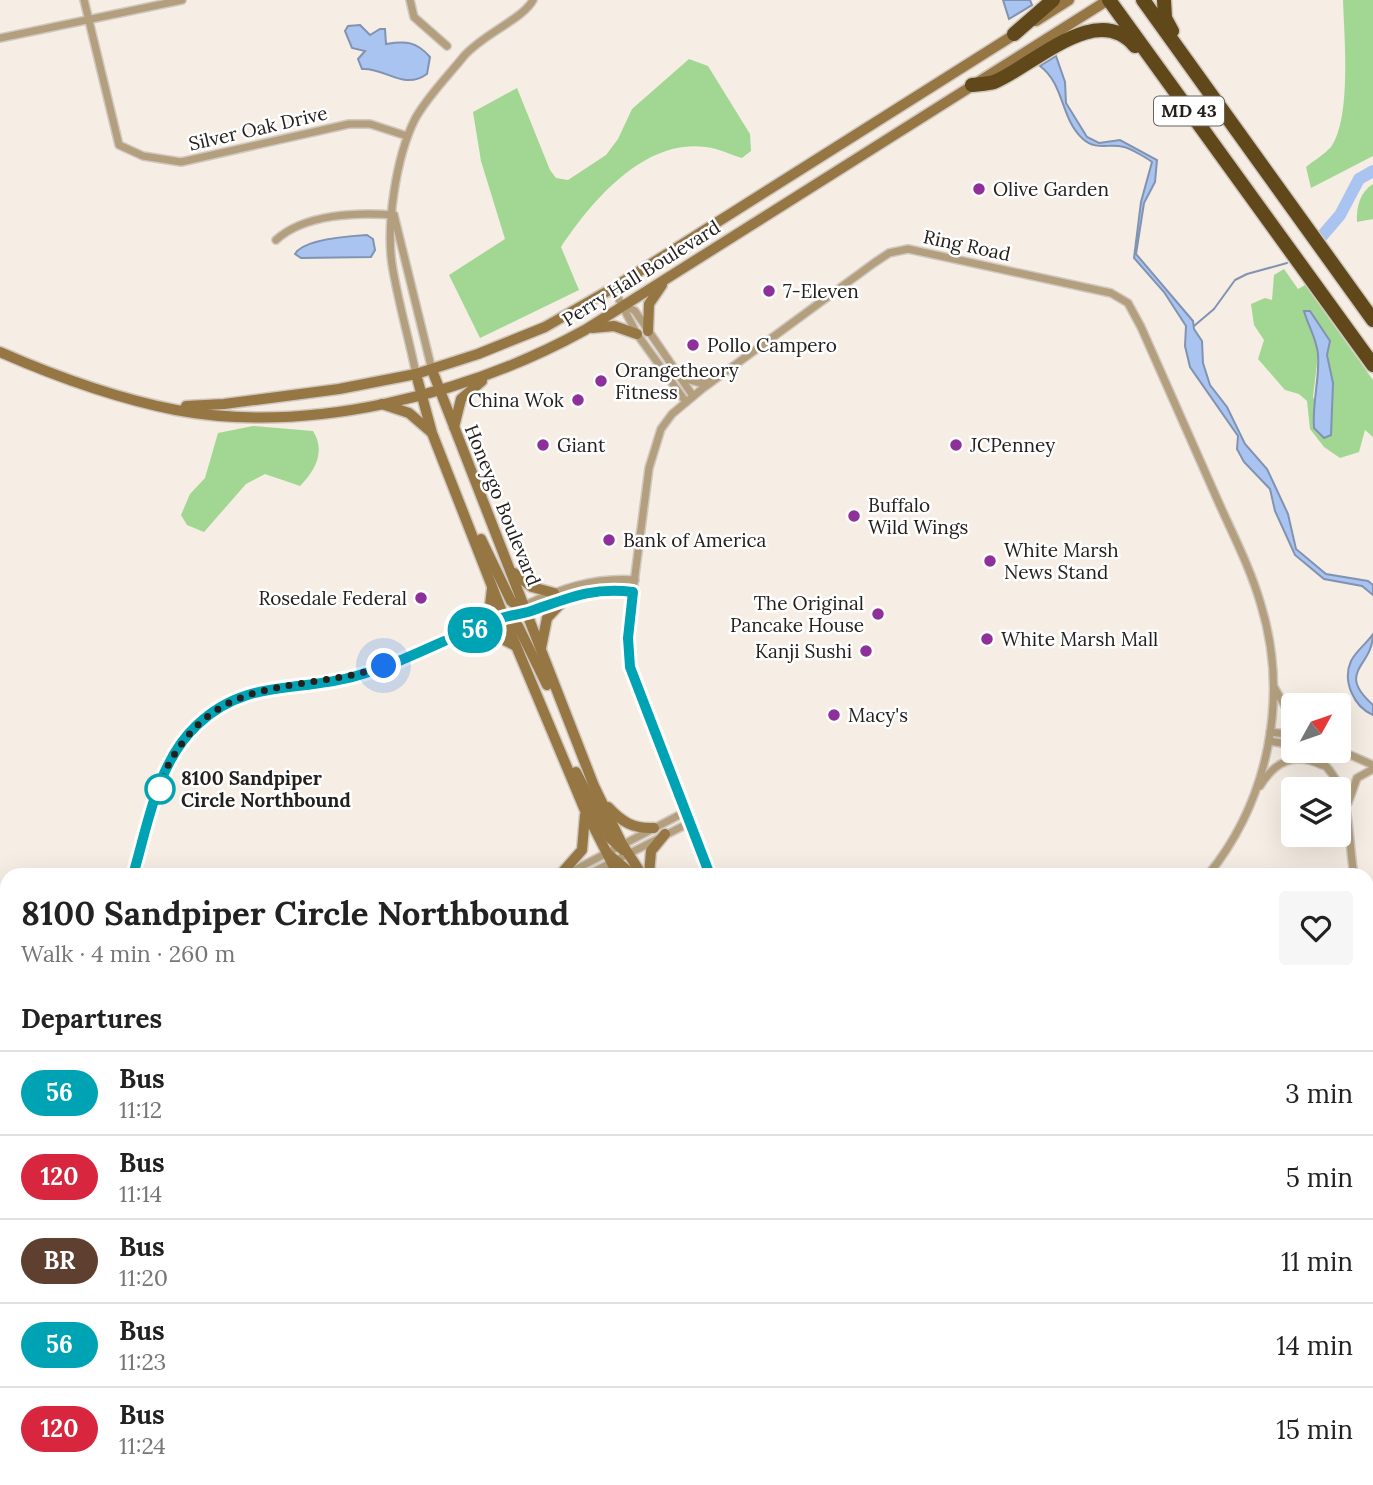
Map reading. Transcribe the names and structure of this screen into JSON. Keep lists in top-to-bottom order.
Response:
{
  "streets": {
    "highway": ["MD 43"],
    "main road": ["Perry Hall Boulevard", "Honeygo Boulevard"],
    "street": ["Silver Oak Drive", "Ring Road"]
  },
  "crossings": [
    ["MD 43", "Perry Hall Boulevard"],
    ["Silver Oak Drive", "Honeygo Boulevard"],
    ["Perry Hall Boulevard", "Honeygo Boulevard"]
  ],
  "places": [
    "Olive Garden",
    "7-Eleven",
    "Pollo Campero",
    "Orangetheory Fitness",
    "China Wok",
    "Giant",
    "JCPenney",
    "Buffalo Wild Wings",
    "Bank of America",
    "White Marsh News Stand",
    "Rosedale Federal",
    "The Original Pancake House",
    "White Marsh Mall",
    "Kanji Sushi",
    "Macy's",
    "8100 Sandpiper Circle Northbound"
  ],
  "lines": ["bus line 56"],
  "north": "top right",
  "page": {
    "on_map": "56",
    "heading": [
      ["8100 Sandpiper Circle Northbound", "Walk · 4 min · 260 m"],
      "Departures"
    ],
    "list": [
      {
        "mark": "56",
        "name": "Bus",
        "note": "11:12",
        "value": "3 min"
      },
      {
        "mark": "120",
        "name": "Bus",
        "note": "11:14",
        "value": "5 min"
      },
      {
        "mark": "BR",
        "name": "Bus",
        "note": "11:20",
        "value": "11 min"
      },
      {
        "mark": "56",
        "name": "Bus",
        "note": "11:23",
        "value": "14 min"
      },
      {
        "mark": "120",
        "name": "Bus",
        "note": "11:24",
        "value": "15 min"
      }
    ]
  }
}
